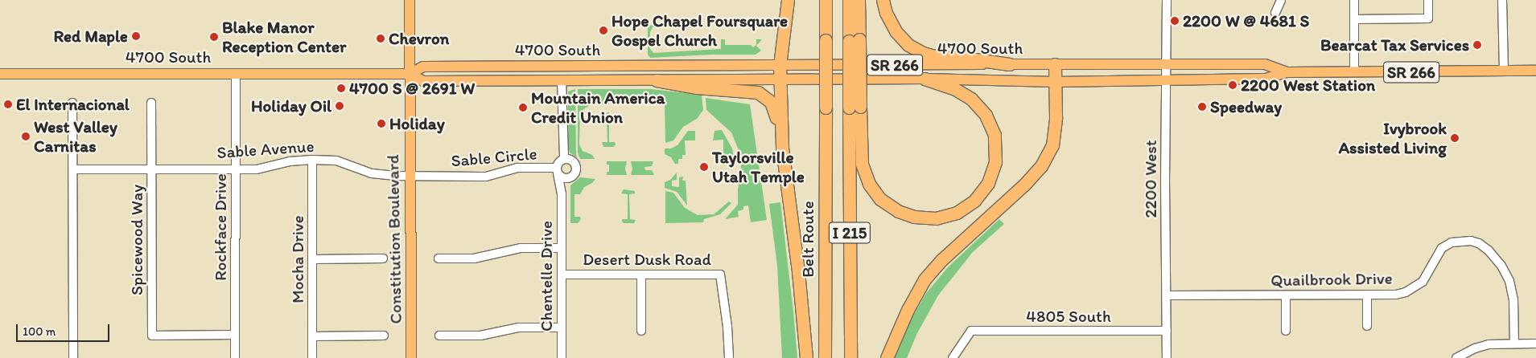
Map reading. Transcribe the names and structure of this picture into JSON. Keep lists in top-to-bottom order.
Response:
{
  "streets": {
    "highway": ["I 215", "Belt Route"],
    "main road": ["4700 South", "SR 266", "Constitution Boulevard"],
    "street": [
      "Sable Avenue",
      "Sable Circle",
      "2200 West",
      "Rockface Drive",
      "Spicewood Way",
      "Mocha Drive",
      "Desert Dusk Road",
      "Chentelle Drive",
      "Quailbrook Drive",
      "4805 South"
    ]
  },
  "crossings": [
    ["4700 South", "2200 West"],
    ["4700 South", "Rockface Drive"],
    ["4700 South", "Constitution Boulevard"],
    ["Sable Avenue", "Sable Circle"],
    ["Sable Avenue", "Rockface Drive"],
    ["Sable Avenue", "Constitution Boulevard"],
    ["Sable Avenue", "Spicewood Way"],
    ["Sable Avenue", "Mocha Drive"],
    ["Sable Circle", "Constitution Boulevard"],
    ["Sable Circle", "Chentelle Drive"],
    ["2200 West", "Quailbrook Drive"],
    ["2200 West", "4805 South"],
    ["Rockface Drive", "Spicewood Way"],
    ["Desert Dusk Road", "Chentelle Drive"]
  ],
  "places": [
    "2200 W @ 4681 S",
    "Hope Chapel Foursquare Gospel Church",
    "Red Maple",
    "Blake Manor Reception Center",
    "Chevron",
    "Bearcat Tax Services",
    "2200 West Station",
    "4700 S @ 2691 W",
    "El Internacional",
    "Holiday Oil",
    "Speedway",
    "Mountain America Credit Union",
    "Holiday",
    "West Valley Carnitas",
    "Ivybrook Assisted Living",
    "Taylorsville Utah Temple"
  ],
  "scale_bar": "100 m"
}
